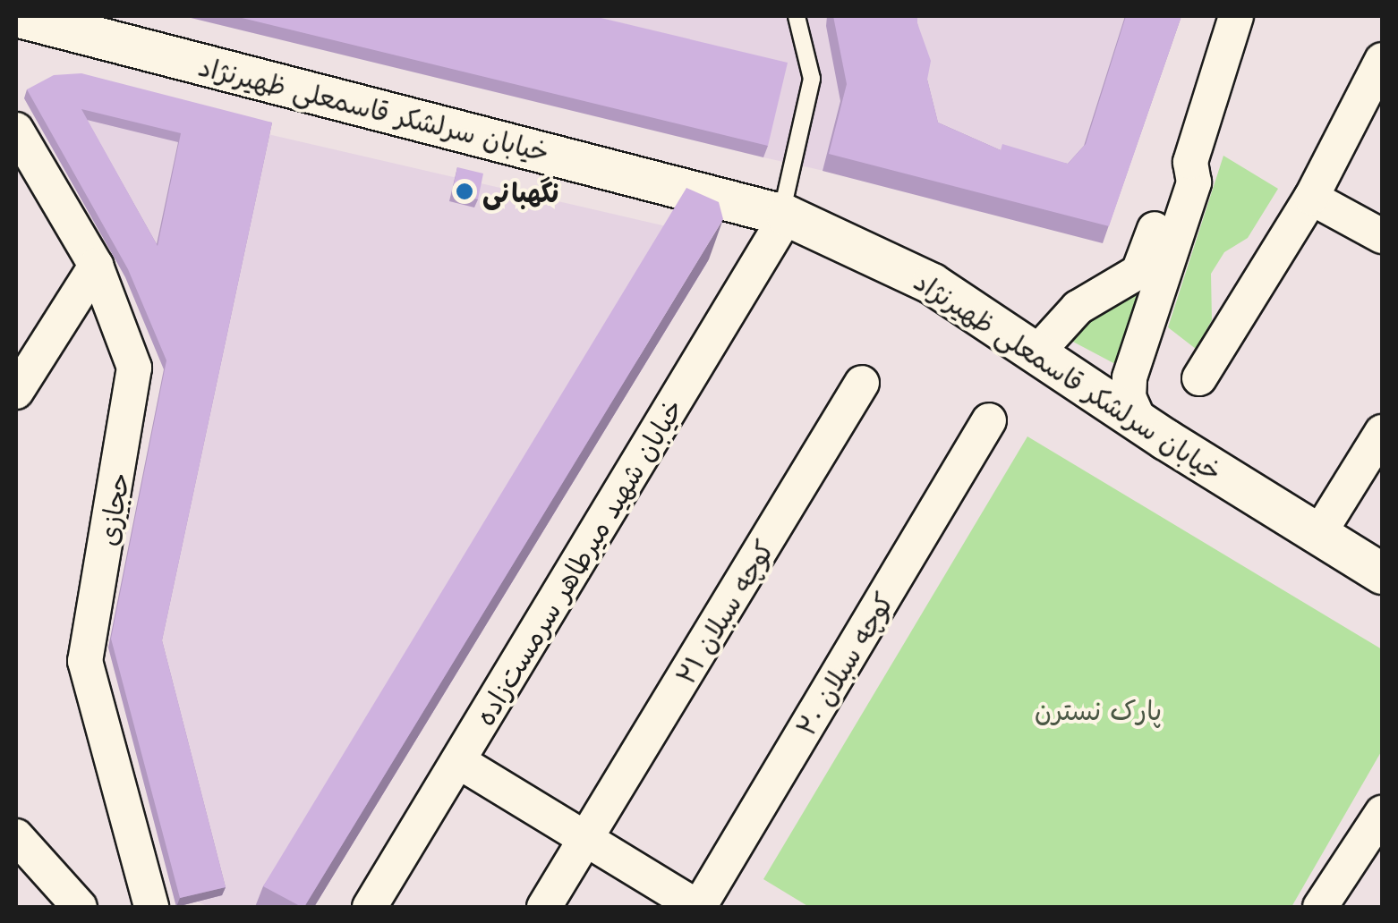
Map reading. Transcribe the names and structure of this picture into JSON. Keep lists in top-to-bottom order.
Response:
{
  "streets": {
    "street": [
      "خیابان سرلشکر قاسمعلی ظهیرنژاد",
      "حجازی",
      "خیابان شهید میرطاهر سرمست‌زاده",
      "کوچه سبلان ۲۱",
      "کوچه سبلان ۲۰"
    ]
  },
  "crossings": [
    ["خیابان سرلشکر قاسمعلی ظهیرنژاد", "خیابان شهید میرطاهر سرمست‌زاده"]
  ],
  "parks": ["پارک نسترن"],
  "places": ["نگهبانی"]
}
